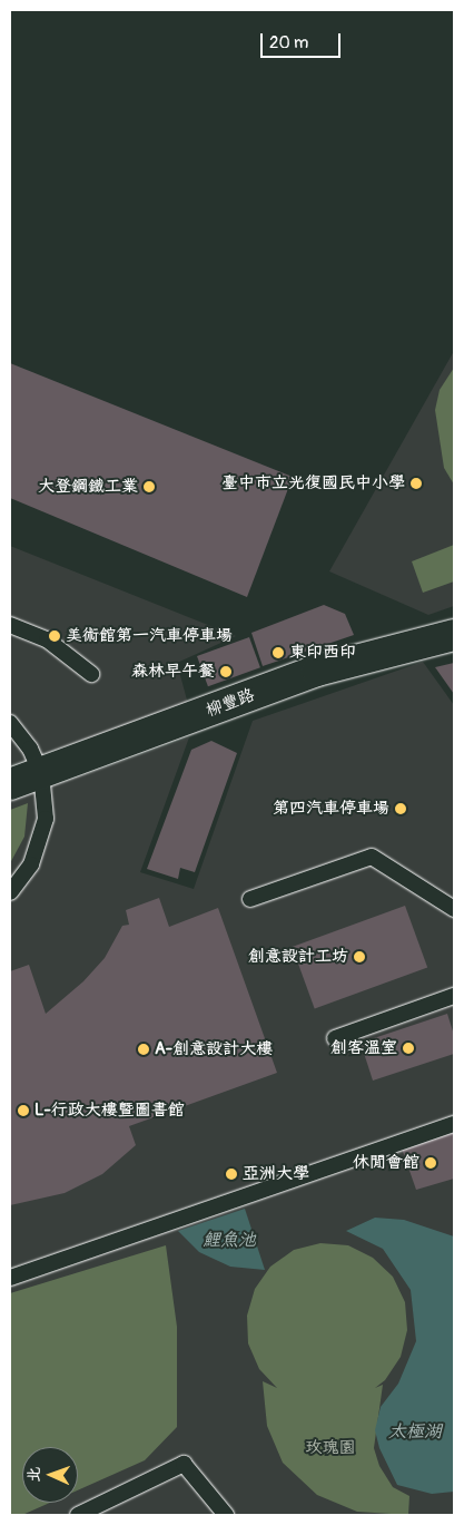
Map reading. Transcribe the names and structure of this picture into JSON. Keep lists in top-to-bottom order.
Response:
{
  "streets": {
    "street": ["柳豐路"]
  },
  "water": ["鯉魚池", "太極湖"],
  "parks": ["玫瑰園"],
  "places": [
    "臺中市立光復國民中小學",
    "大登鋼鐵工業",
    "美術館第一汽車停車場",
    "東印西印",
    "森林早午餐",
    "第四汽車停車場",
    "創意設計工坊",
    "創客溫室",
    "A-創意設計大樓",
    "L-行政大樓暨圖書館",
    "休閒會館",
    "亞洲大學"
  ],
  "scale_bar": "20 m",
  "north": "left"
}
